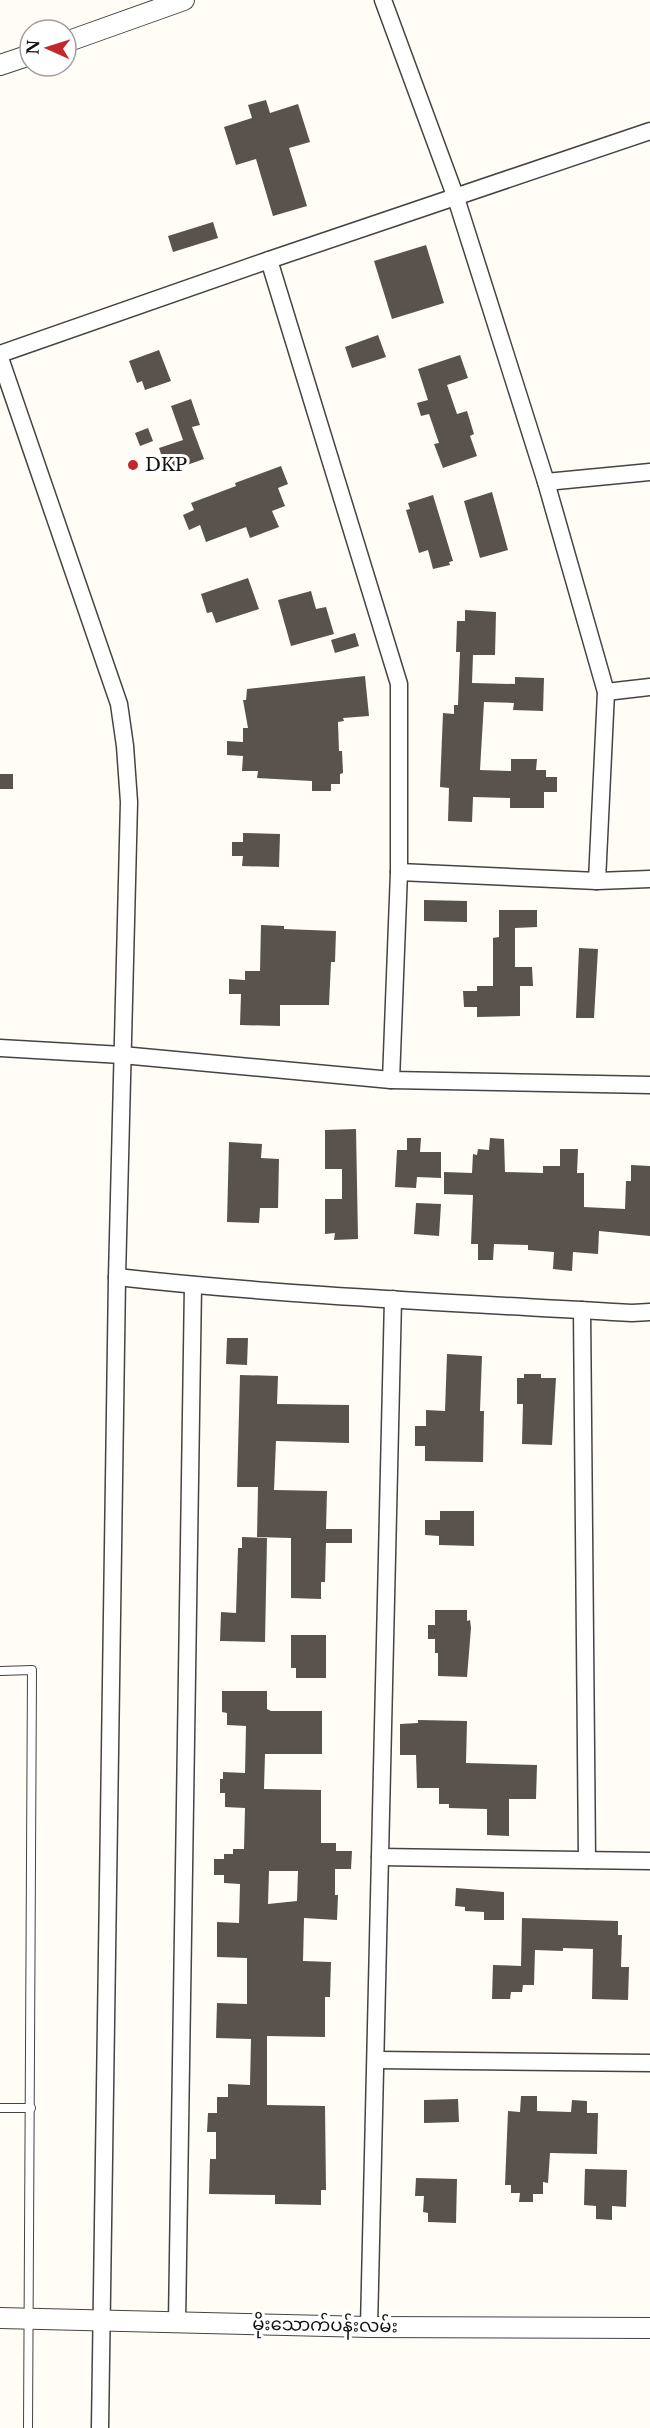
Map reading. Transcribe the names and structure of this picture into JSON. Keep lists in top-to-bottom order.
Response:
{
  "streets": {
    "street": ["မိုးသောက်ပန်းလမ်း"]
  },
  "places": ["DKP"],
  "north": "left"
}
